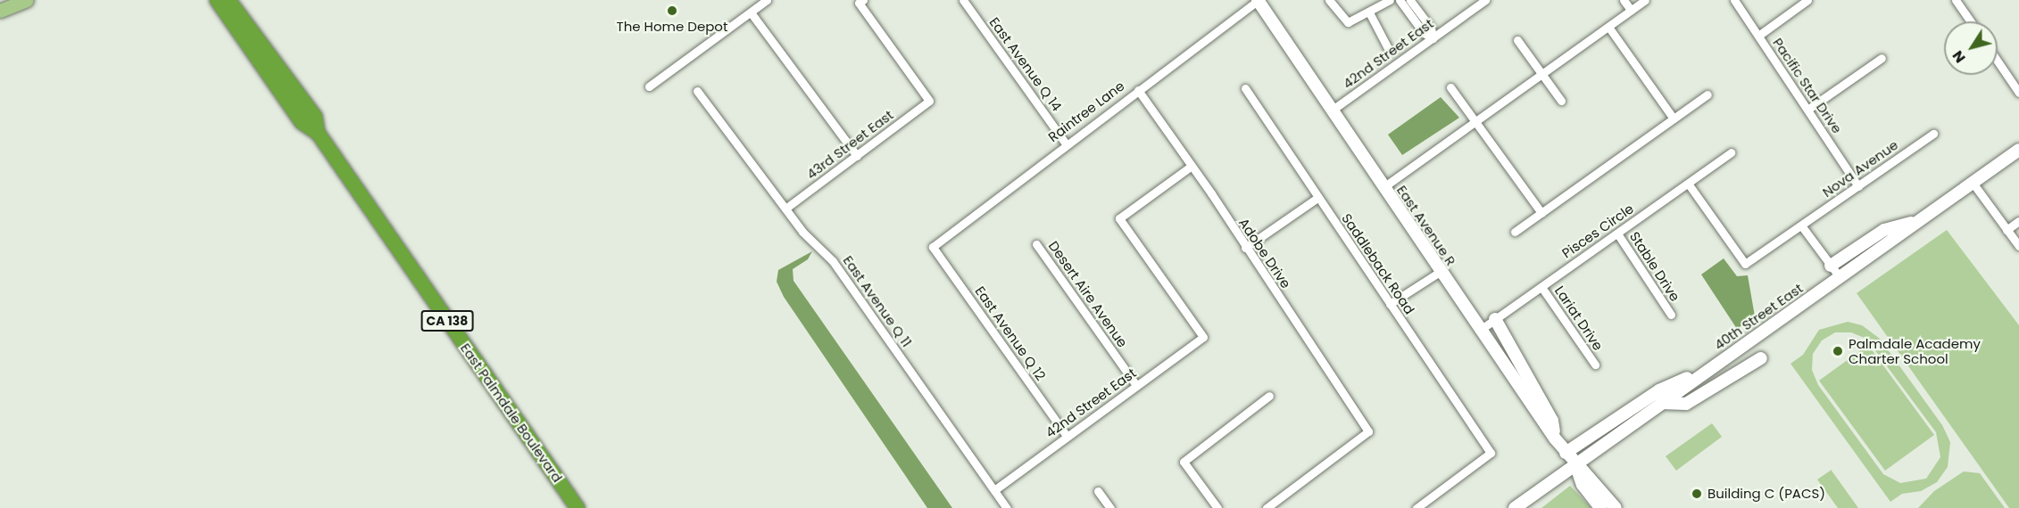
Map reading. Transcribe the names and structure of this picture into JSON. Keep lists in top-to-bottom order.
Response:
{
  "streets": {
    "highway": ["CA 138", "East Palmdale Boulevard"],
    "main road": ["East Avenue R", "40th Street East"],
    "street": [
      "42nd Street East",
      "East Avenue Q 14",
      "Pacific Star Drive",
      "Raintree Lane",
      "43rd Street East",
      "Nova Avenue",
      "Pisces Circle",
      "Adobe Drive",
      "Saddleback Road",
      "Stable Drive",
      "Desert Aire Avenue",
      "East Avenue Q 11",
      "Lariat Drive",
      "East Avenue Q 12"
    ]
  },
  "crossings": [
    ["42nd Street East", "East Avenue R"],
    ["42nd Street East", "Adobe Drive"],
    ["42nd Street East", "Desert Aire Avenue"],
    ["42nd Street East", "East Avenue Q 11"],
    ["42nd Street East", "East Avenue Q 12"],
    ["East Avenue Q 14", "Raintree Lane"],
    ["Pacific Star Drive", "Nova Avenue"],
    ["Raintree Lane", "East Avenue R"],
    ["Raintree Lane", "Adobe Drive"],
    ["Raintree Lane", "East Avenue Q 12"],
    ["43rd Street East", "East Avenue Q 11"],
    ["Nova Avenue", "Pisces Circle"],
    ["East Avenue R", "Pisces Circle"],
    ["East Avenue R", "40th Street East"],
    ["Pisces Circle", "Stable Drive"],
    ["Pisces Circle", "Lariat Drive"],
    ["CA 138", "East Palmdale Boulevard"]
  ],
  "places": ["The Home Depot", "Palmdale Academy Charter School", "Building C (PACS)"],
  "north": "bottom left"
}
